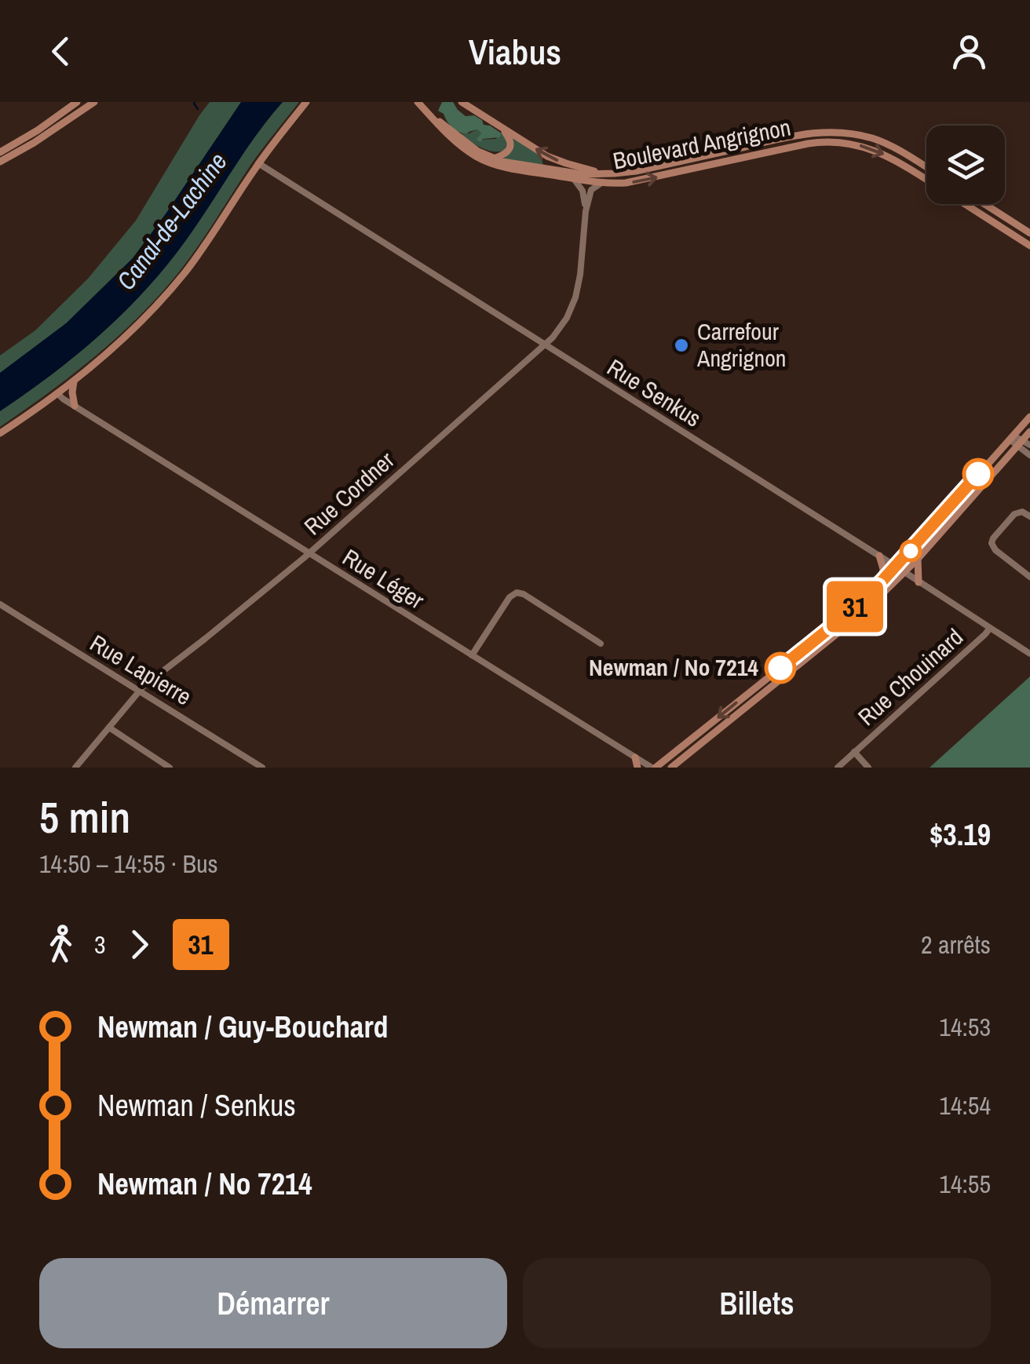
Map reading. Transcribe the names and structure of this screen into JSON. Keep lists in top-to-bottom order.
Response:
{
  "streets": {
    "main road": ["Boulevard Angrignon"],
    "street": [
      "Rue Senkus",
      "Rue Cordner",
      "Rue Léger",
      "Rue Lapierre",
      "Rue Chouinard"
    ]
  },
  "crossings": [
    ["Rue Senkus", "Rue Cordner"],
    ["Rue Senkus", "Rue Chouinard"],
    ["Rue Cordner", "Rue Léger"],
    ["Rue Cordner", "Rue Lapierre"]
  ],
  "water": ["Canal-de-Lachine"],
  "places": ["Carrefour Angrignon", "Newman / No 7214"],
  "lines": ["bus line 31"],
  "page": {
    "header": "Viabus",
    "on_map": "31",
    "heading": ["5 min", "14:50 – 14:55 · Bus", "$3.19"],
    "legs": ["3", "31", "2 arrêts"],
    "list": [
      {
        "name": "Newman / Guy-Bouchard",
        "value": "14:53"
      },
      {
        "name": "Newman / Senkus",
        "value": "14:54"
      },
      {
        "name": "Newman / No 7214",
        "value": "14:55"
      }
    ],
    "buttons": ["Démarrer", "Billets"]
  }
}
